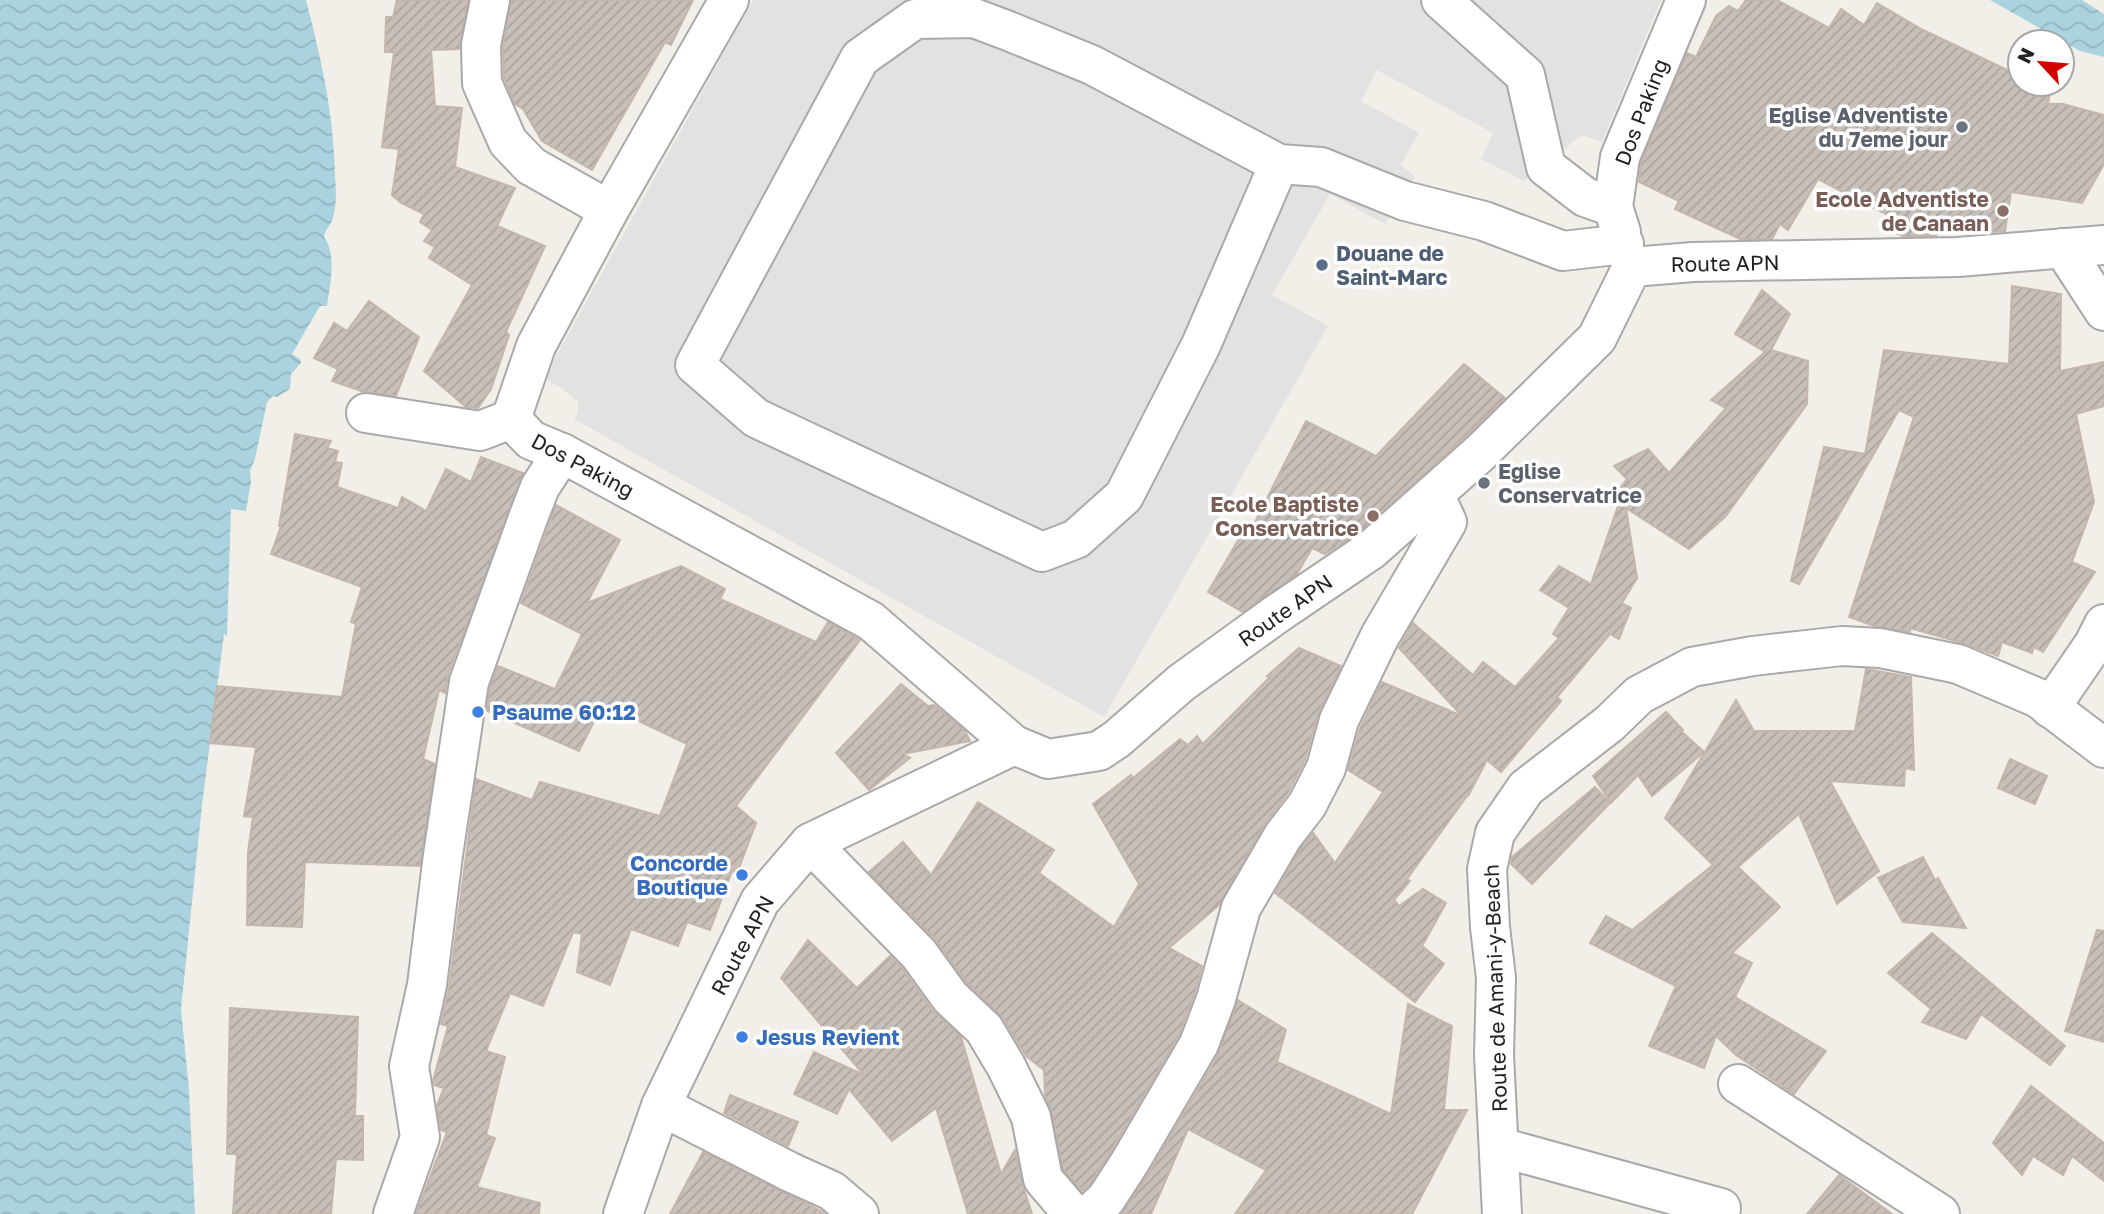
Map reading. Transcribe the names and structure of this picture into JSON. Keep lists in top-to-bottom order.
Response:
{
  "streets": {
    "street": ["Dos Paking", "Route APN", "Route de Amani-y-Beach"]
  },
  "crossings": [
    ["Dos Paking", "Route APN"]
  ],
  "places": [
    "Eglise Adventiste du 7eme jour",
    "Ecole Adventiste de Canaan",
    "Douane de Saint-Marc",
    "Eglise Conservatrice",
    "Ecole Baptiste Conservatrice",
    "Psaume 60:12",
    "Concorde Boutique",
    "Jesus Revient"
  ],
  "north": "top left"
}
